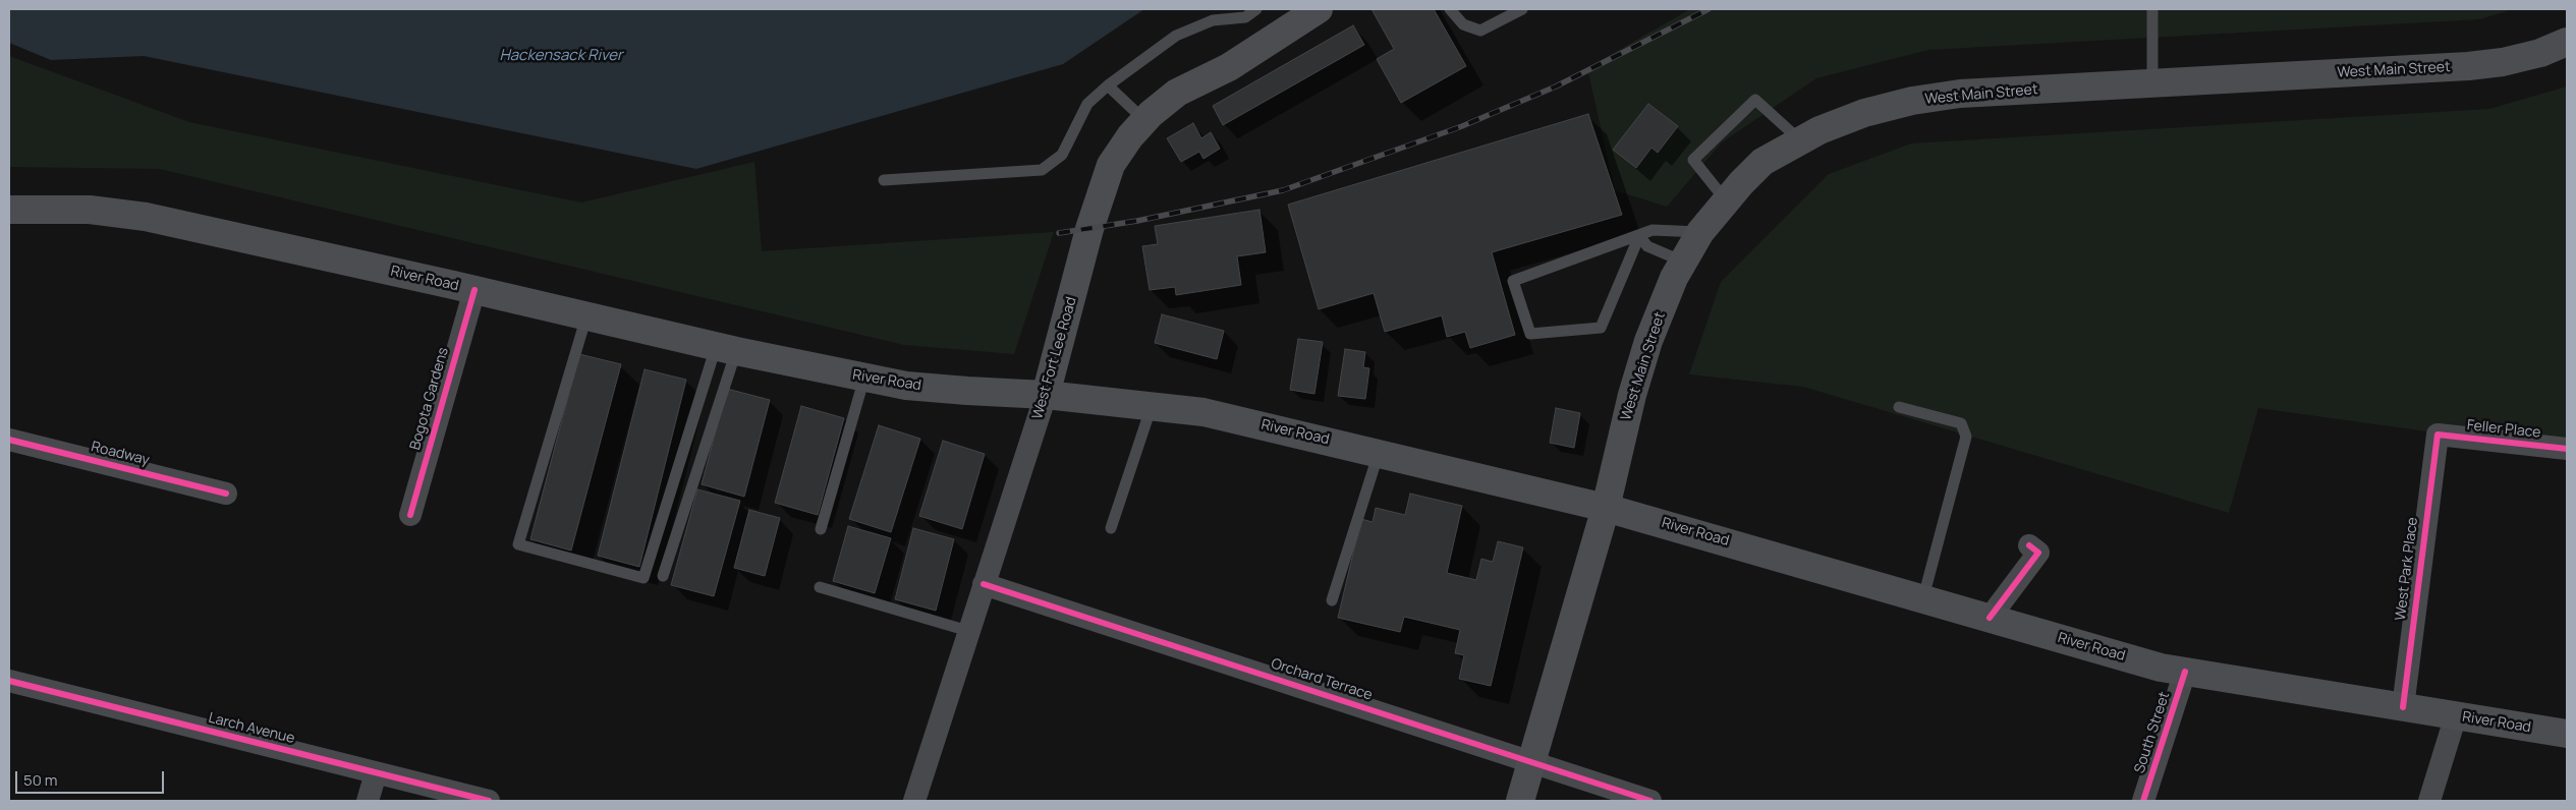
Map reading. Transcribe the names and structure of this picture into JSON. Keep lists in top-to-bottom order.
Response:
{
  "streets": {
    "main road": ["West Main Street", "River Road", "West Fort Lee Road"],
    "street": [
      "Bogota Gardens",
      "Feller Place",
      "Roadway",
      "West Park Place",
      "Orchard Terrace",
      "Larch Avenue",
      "South Street"
    ]
  },
  "crossings": [
    ["West Main Street", "River Road"],
    ["West Main Street", "Orchard Terrace"],
    ["River Road", "West Fort Lee Road"],
    ["River Road", "Bogota Gardens"],
    ["River Road", "West Park Place"],
    ["River Road", "South Street"],
    ["West Fort Lee Road", "Orchard Terrace"],
    ["Feller Place", "West Park Place"]
  ],
  "water": ["Hackensack River"],
  "scale_bar": "50 m"
}
